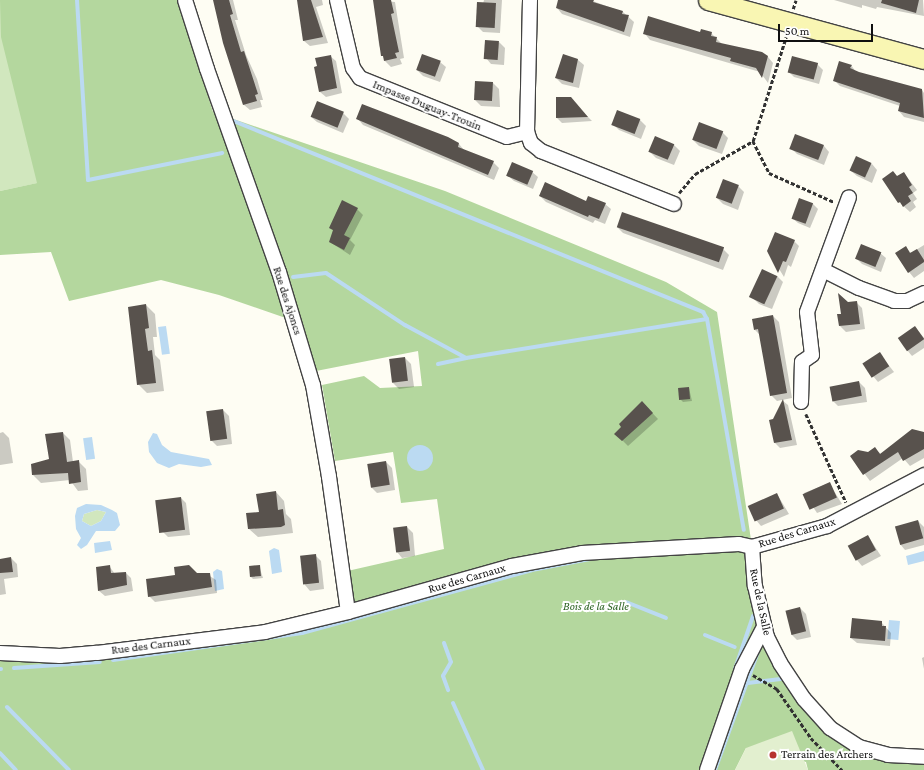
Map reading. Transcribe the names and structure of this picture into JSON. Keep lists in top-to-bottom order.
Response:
{
  "streets": {
    "street": [
      "Impasse Duguay-Trouin",
      "Rue des Ajoncs",
      "Rue des Carnaux",
      "Rue de la Salle"
    ]
  },
  "crossings": [
    ["Rue des Ajoncs", "Rue des Carnaux"],
    ["Rue des Carnaux", "Rue de la Salle"]
  ],
  "parks": ["Bois de la Salle"],
  "places": ["Terrain des Archers"],
  "scale_bar": "50 m"
}
